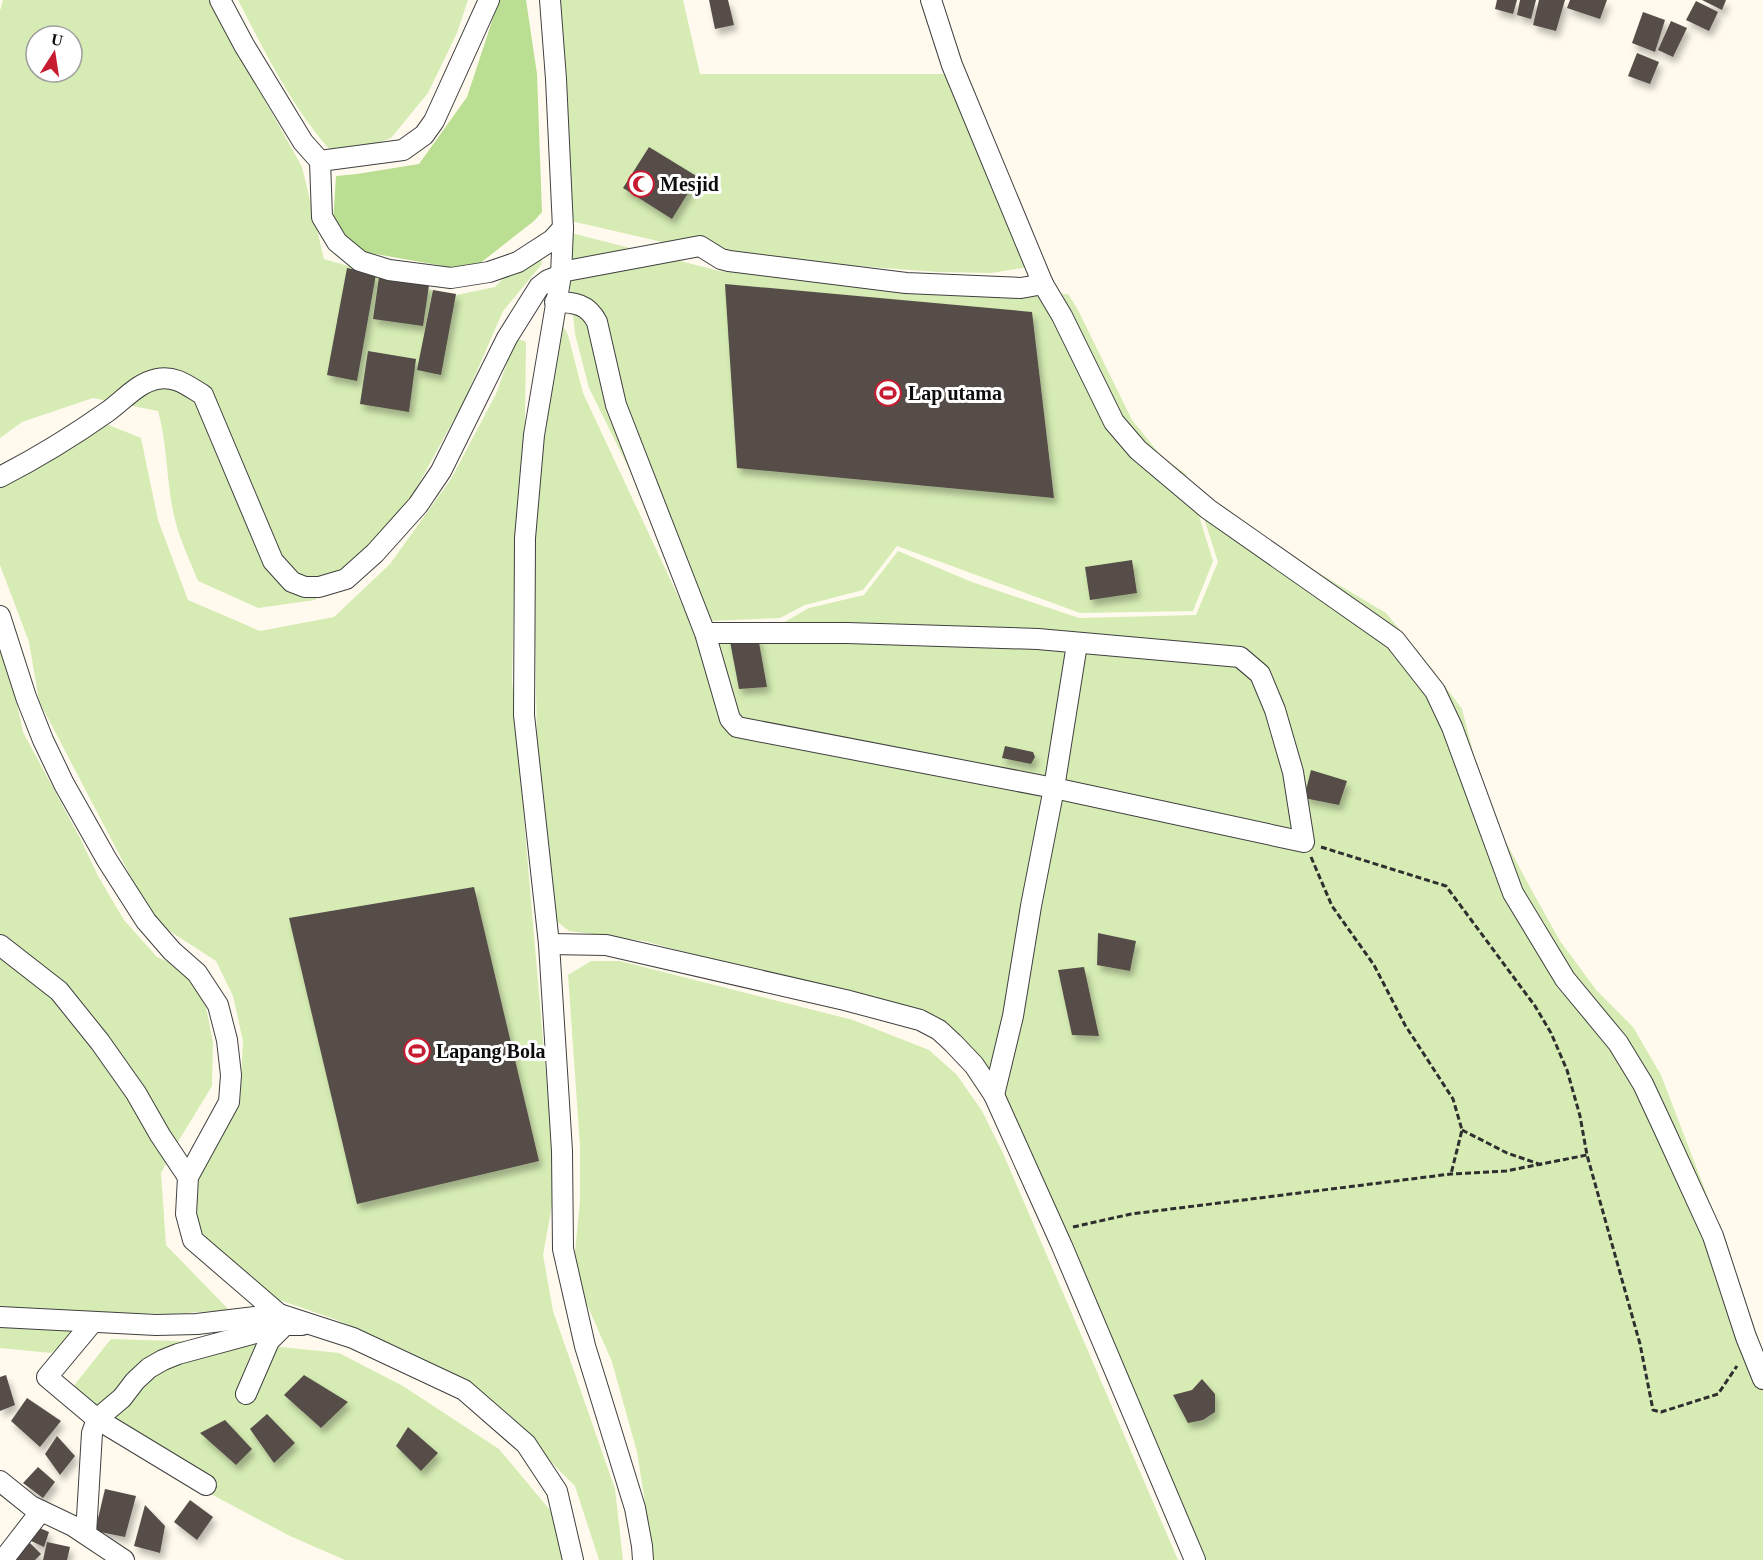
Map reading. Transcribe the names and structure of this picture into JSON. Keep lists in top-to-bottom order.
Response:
{
  "places": {
    "mosque": ["Mesjid"],
    "sports": ["Lap utama", "Lapang Bola"]
  },
  "north": "top"
}
